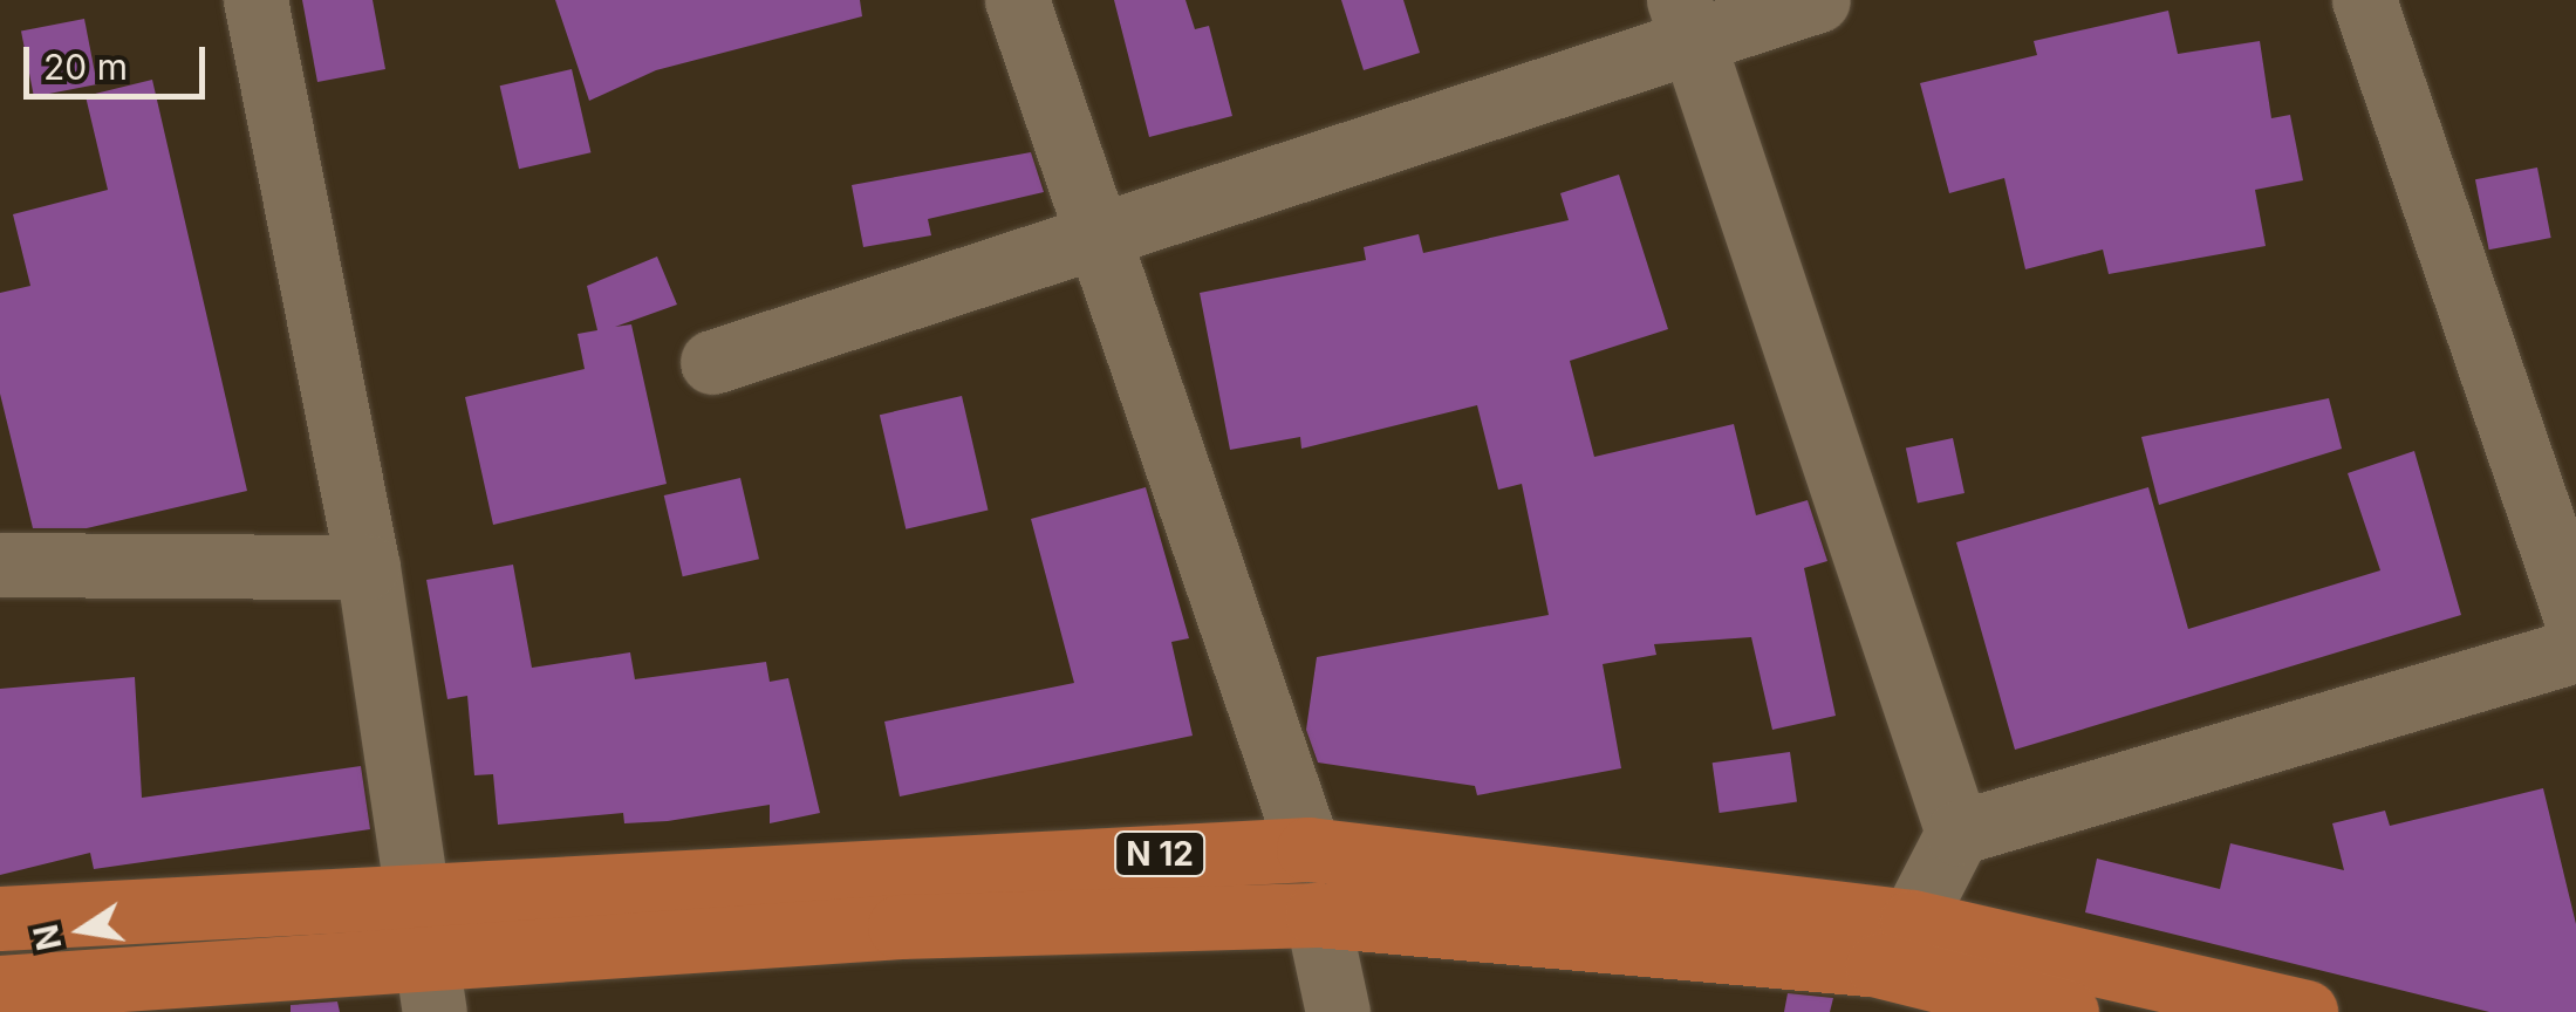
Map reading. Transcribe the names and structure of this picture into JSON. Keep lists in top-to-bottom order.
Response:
{
  "streets": {
    "main road": ["N 12"]
  },
  "scale_bar": "20 m",
  "north": "left"
}
